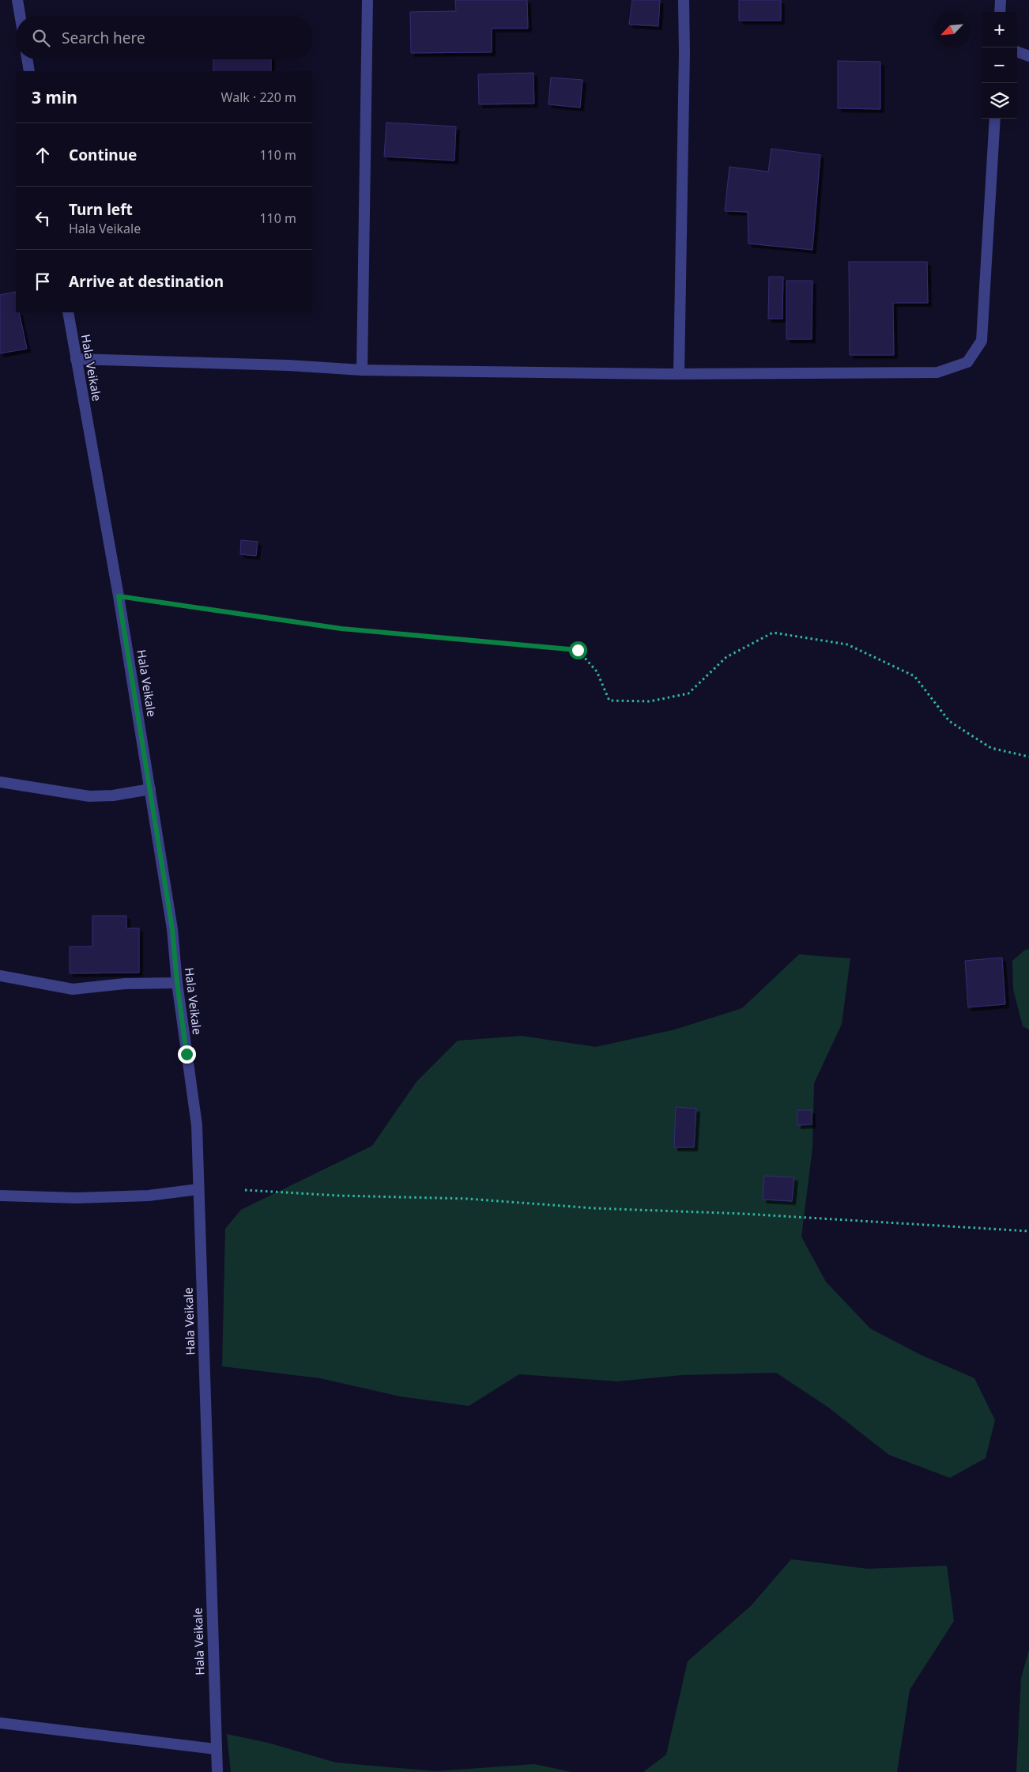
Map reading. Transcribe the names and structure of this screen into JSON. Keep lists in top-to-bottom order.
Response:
{
  "streets": {
    "street": ["Hala Veikale"]
  },
  "north": "bottom left",
  "page": {
    "map_buttons": ["+", "−"],
    "search": "Search here",
    "heading": ["3 min", "Walk · 220 m"],
    "list": [
      ["Continue", "110 m"],
      ["Turn left", "Hala Veikale", "110 m"],
      "Arrive at destination"
    ]
  }
}
